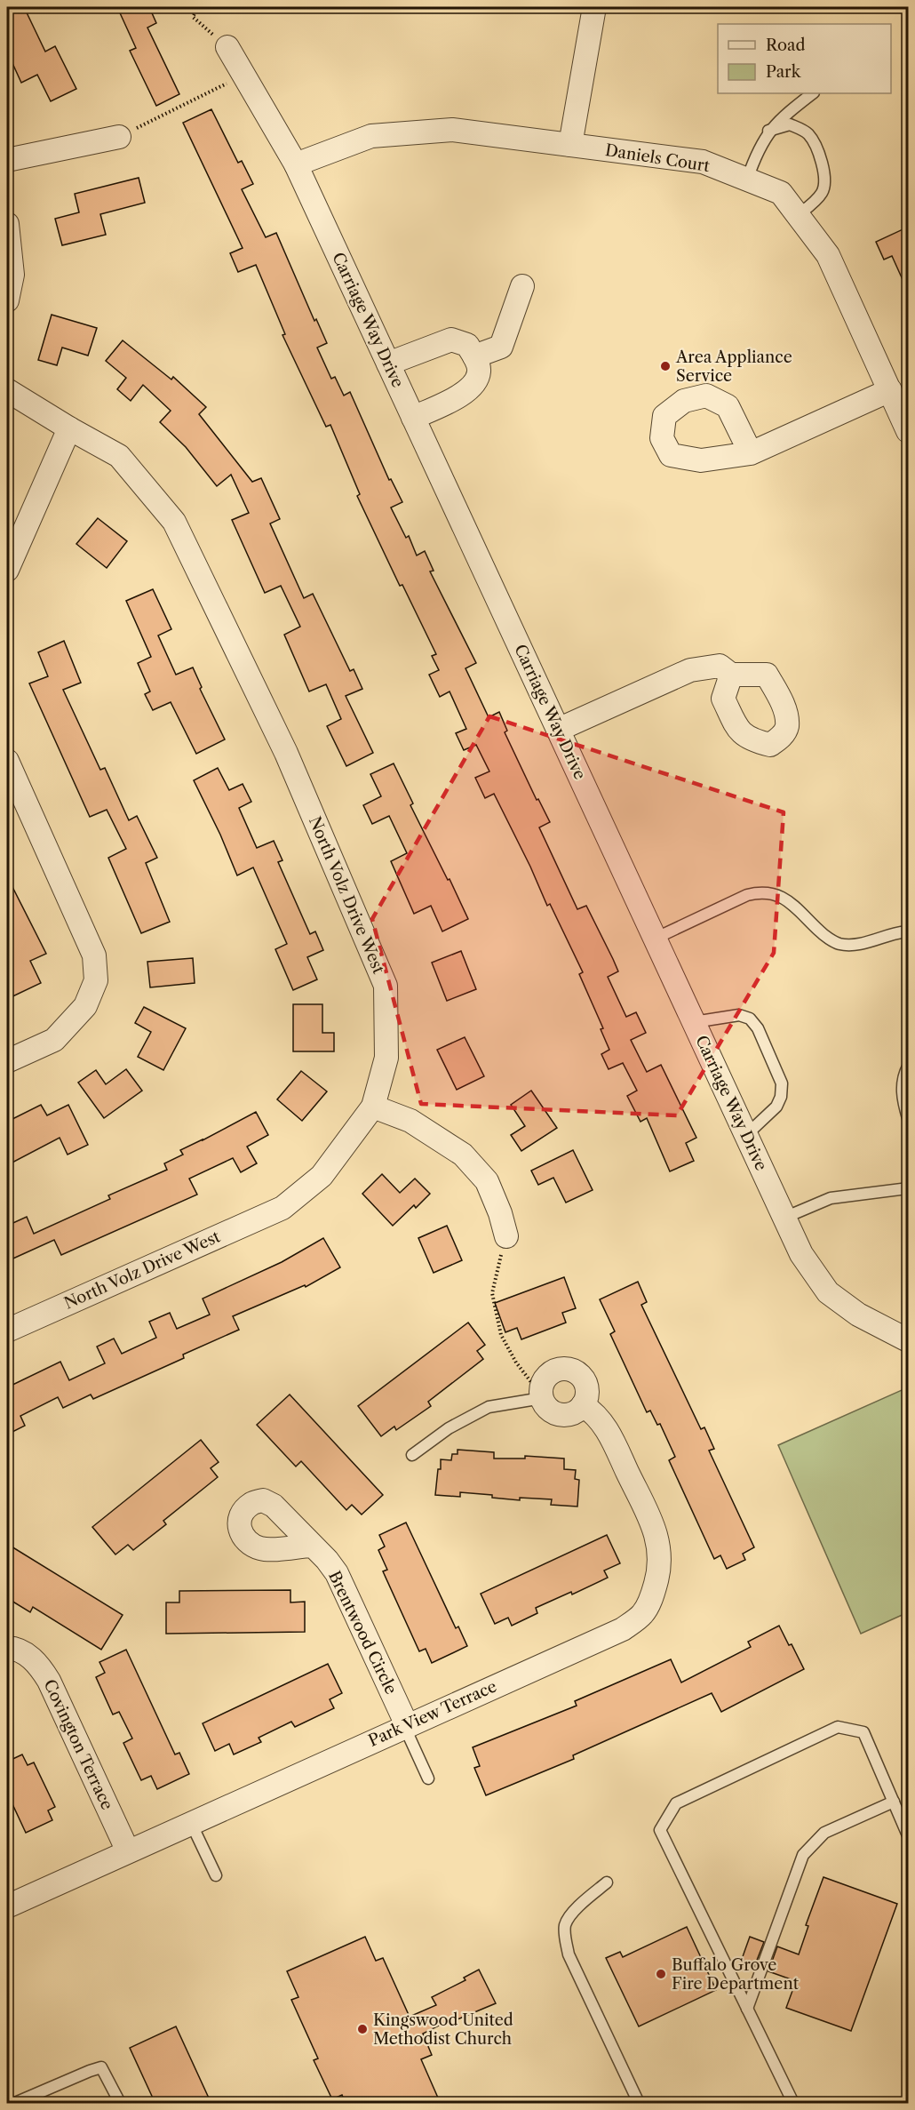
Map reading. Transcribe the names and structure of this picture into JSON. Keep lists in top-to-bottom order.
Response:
{
  "streets": {
    "street": [
      "Daniels Court",
      "Carriage Way Drive",
      "North Volz Drive West",
      "Brentwood Circle",
      "Park View Terrace",
      "Covington Terrace"
    ]
  },
  "crossings": [
    ["Daniels Court", "Carriage Way Drive"],
    ["Brentwood Circle", "Park View Terrace"],
    ["Park View Terrace", "Covington Terrace"]
  ],
  "places": ["Area Appliance Service", "Buffalo Grove Fire Department", "Kingswood United Methodist Church"],
  "legend": ["Road", "Park"]
}
